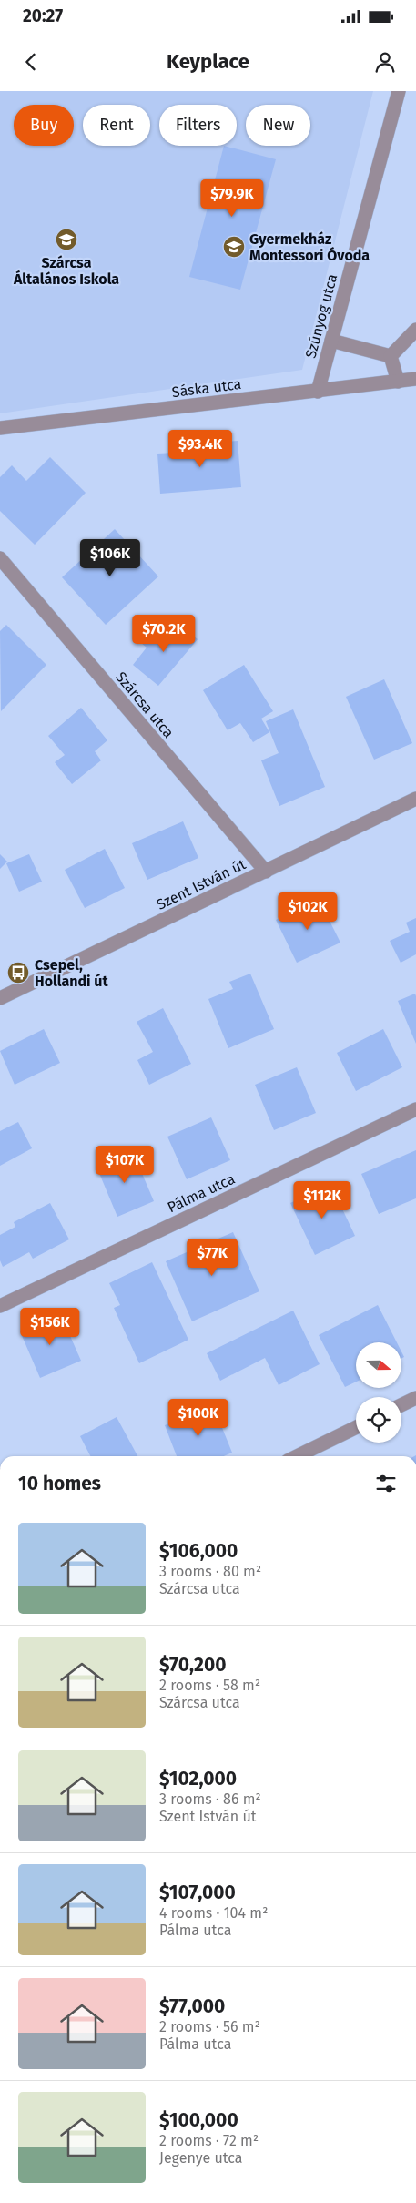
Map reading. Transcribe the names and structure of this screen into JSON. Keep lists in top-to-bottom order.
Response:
{
  "streets": {
    "street": [
      "Szúnyog utca",
      "Sáska utca",
      "Szárcsa utca",
      "Szent István út",
      "Pálma utca"
    ]
  },
  "crossings": [
    ["Szúnyog utca", "Sáska utca"],
    ["Szárcsa utca", "Szent István út"]
  ],
  "places": {
    "school or university": ["Szárcsa Általános Iskola", "Gyermekház Montessori Óvoda"],
    "bus stop": ["Csepel, Hollandi út"]
  },
  "north": "right",
  "page": {
    "status": "20:27",
    "header": "Keyplace",
    "chip": [
      "Buy",
      "Rent",
      "Filters",
      "New"
    ],
    "price": [
      "$79.9K",
      "$93.4K",
      "$106K",
      "$70.2K",
      "$102K",
      "$107K",
      "$112K",
      "$77K",
      "$156K",
      "$100K"
    ],
    "heading": "10 homes",
    "list": [
      {
        "name": "$106,000",
        "note": "3 rooms · 80 m² · Szárcsa utca"
      },
      {
        "name": "$70,200",
        "note": "2 rooms · 58 m² · Szárcsa utca"
      },
      {
        "name": "$102,000",
        "note": "3 rooms · 86 m² · Szent István út"
      },
      {
        "name": "$107,000",
        "note": "4 rooms · 104 m² · Pálma utca"
      },
      {
        "name": "$77,000",
        "note": "2 rooms · 56 m² · Pálma utca"
      },
      {
        "name": "$100,000",
        "note": "2 rooms · 72 m² · Jegenye utca"
      }
    ]
  }
}
